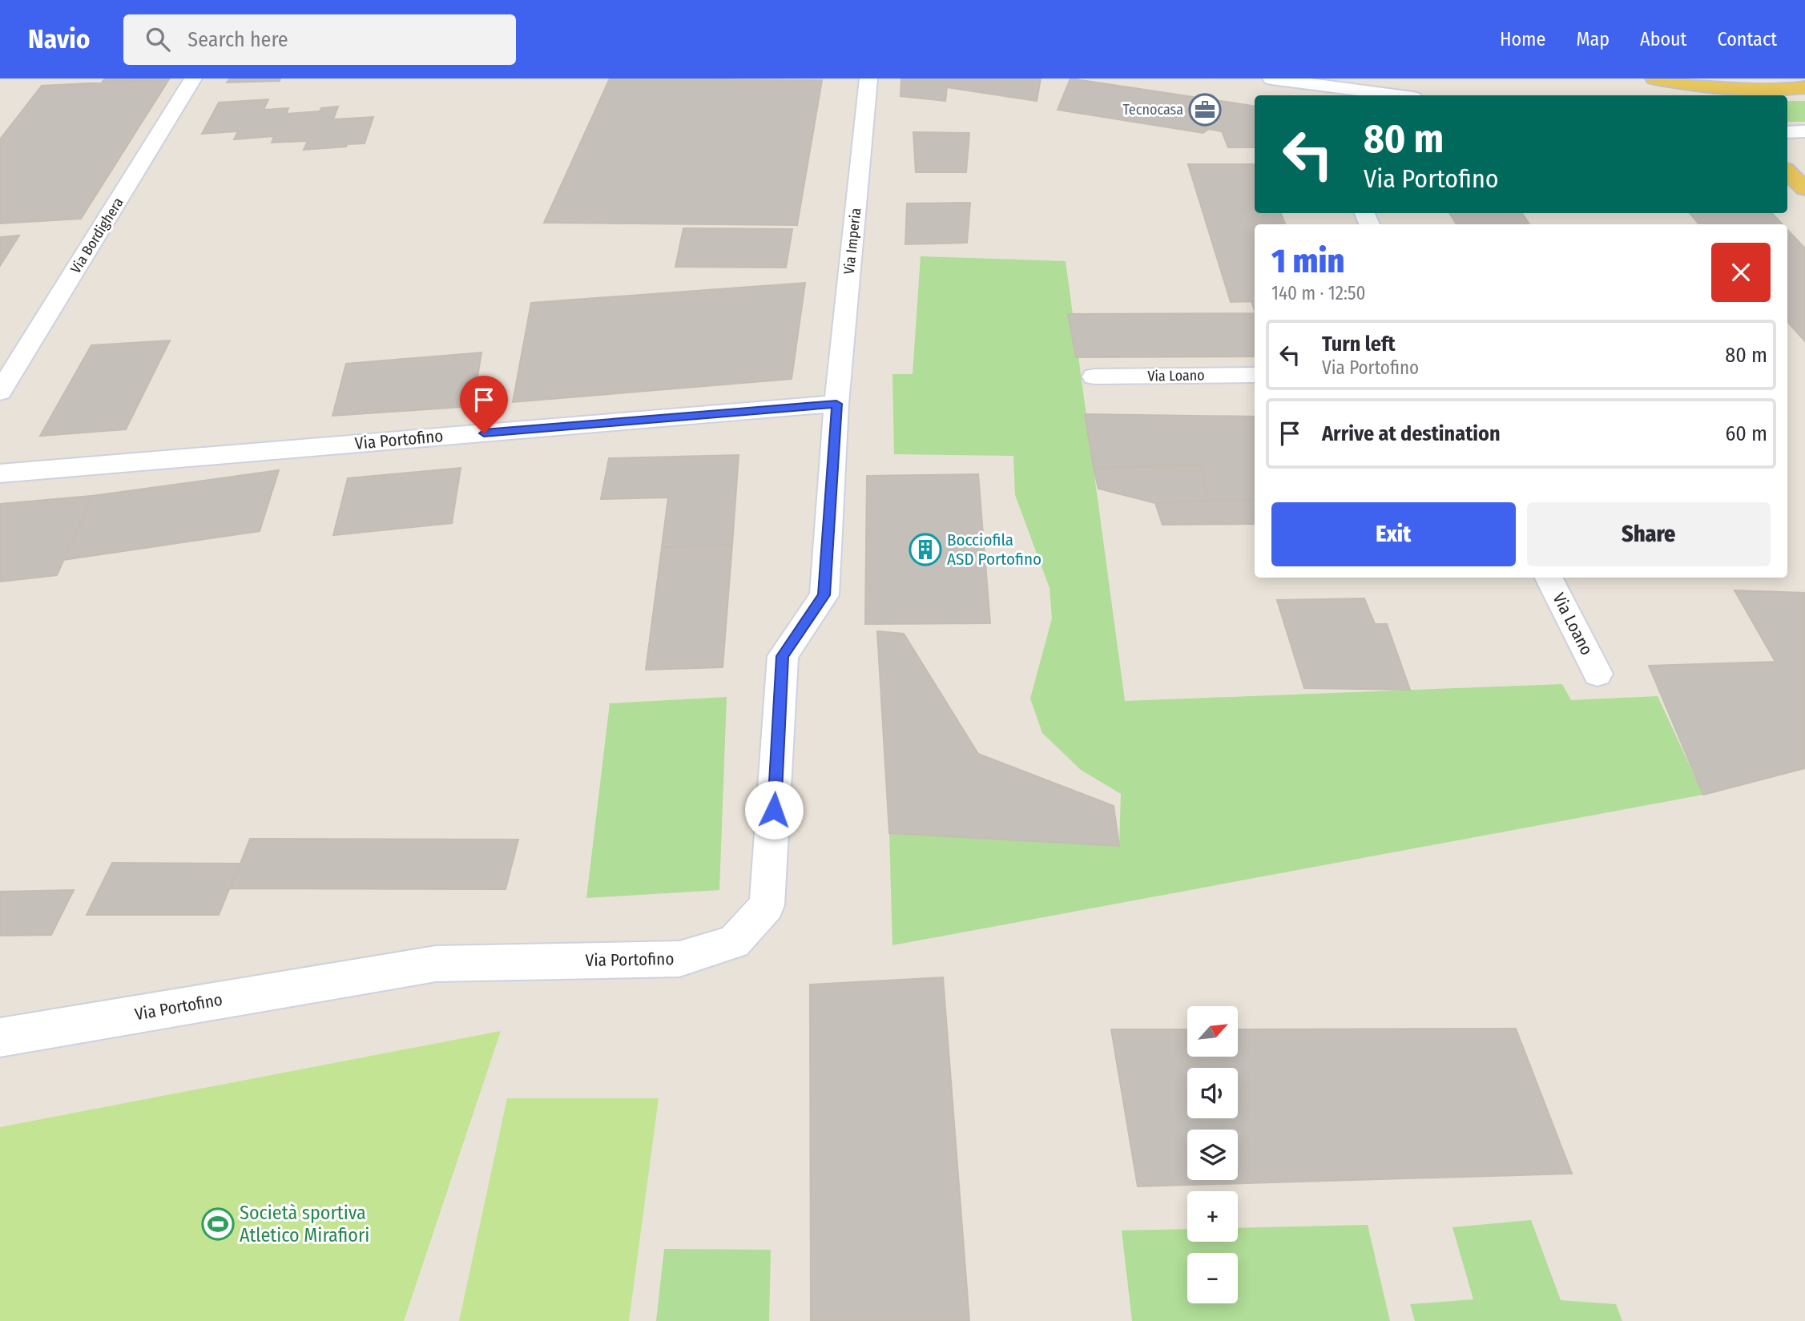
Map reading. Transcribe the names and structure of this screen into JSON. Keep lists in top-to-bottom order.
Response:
{
  "streets": {
    "street": [
      "Via Bordighera",
      "Via Imperia",
      "Via Loano",
      "Via Portofino"
    ]
  },
  "crossings": [
    ["Via Imperia", "Via Portofino"]
  ],
  "places": {
    "office": ["Tecnocasa"],
    "building": ["Bocciofila ASD Portofino"],
    "sports": ["Società sportiva Atletico Mirafiori"]
  },
  "north": "top right",
  "page": {
    "header": "Navio",
    "search": "Search here",
    "nav": [
      "Home",
      "Map",
      "About",
      "Contact"
    ],
    "turn": ["80 m", "Via Portofino"],
    "heading": ["1 min", "140 m · 12:50"],
    "list": [
      {
        "name": "Turn left",
        "note": "Via Portofino",
        "value": "80 m"
      },
      {
        "name": "Arrive at destination",
        "value": "60 m"
      }
    ],
    "buttons": ["Exit", "Share"],
    "map_buttons": ["+", "−"]
  }
}
